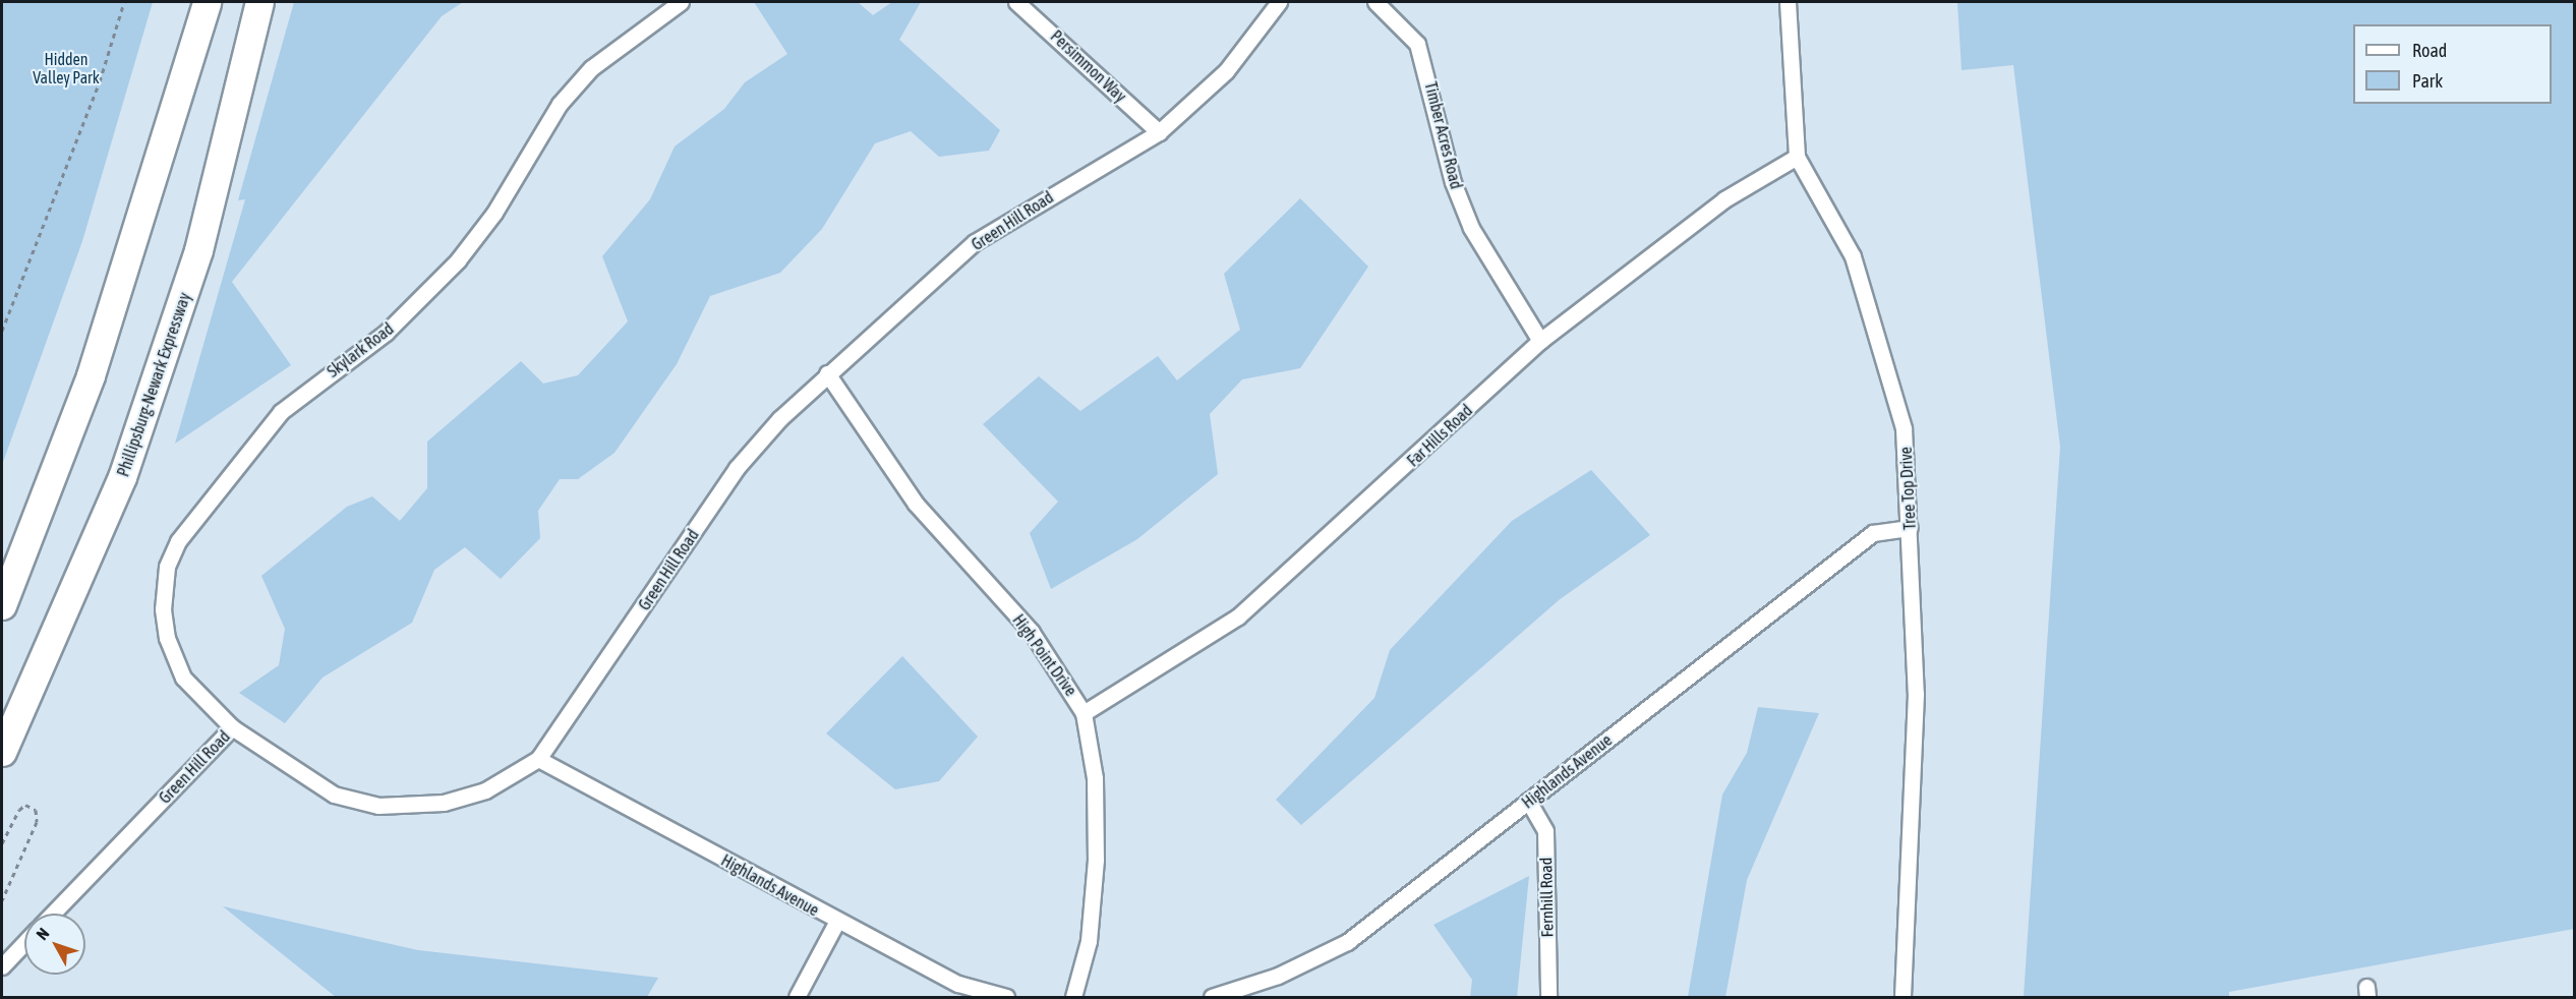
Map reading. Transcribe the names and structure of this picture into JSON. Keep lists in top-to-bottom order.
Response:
{
  "streets": {
    "highway": ["Phillipsburg-Newark Expressway"],
    "street": [
      "Persimmon Way",
      "Timber Acres Road",
      "Green Hill Road",
      "Skylark Road",
      "Far Hills Road",
      "Tree Top Drive",
      "High Point Drive",
      "Highlands Avenue",
      "Fernhill Road"
    ]
  },
  "crossings": [
    ["Persimmon Way", "Green Hill Road"],
    ["Timber Acres Road", "Far Hills Road"],
    ["Green Hill Road", "Skylark Road"],
    ["Green Hill Road", "High Point Drive"],
    ["Green Hill Road", "Highlands Avenue"],
    ["Far Hills Road", "Tree Top Drive"],
    ["Far Hills Road", "High Point Drive"],
    ["Tree Top Drive", "Highlands Avenue"],
    ["Highlands Avenue", "Fernhill Road"]
  ],
  "parks": ["Hidden Valley Park"],
  "legend": ["Road", "Park"],
  "north": "top left"
}
